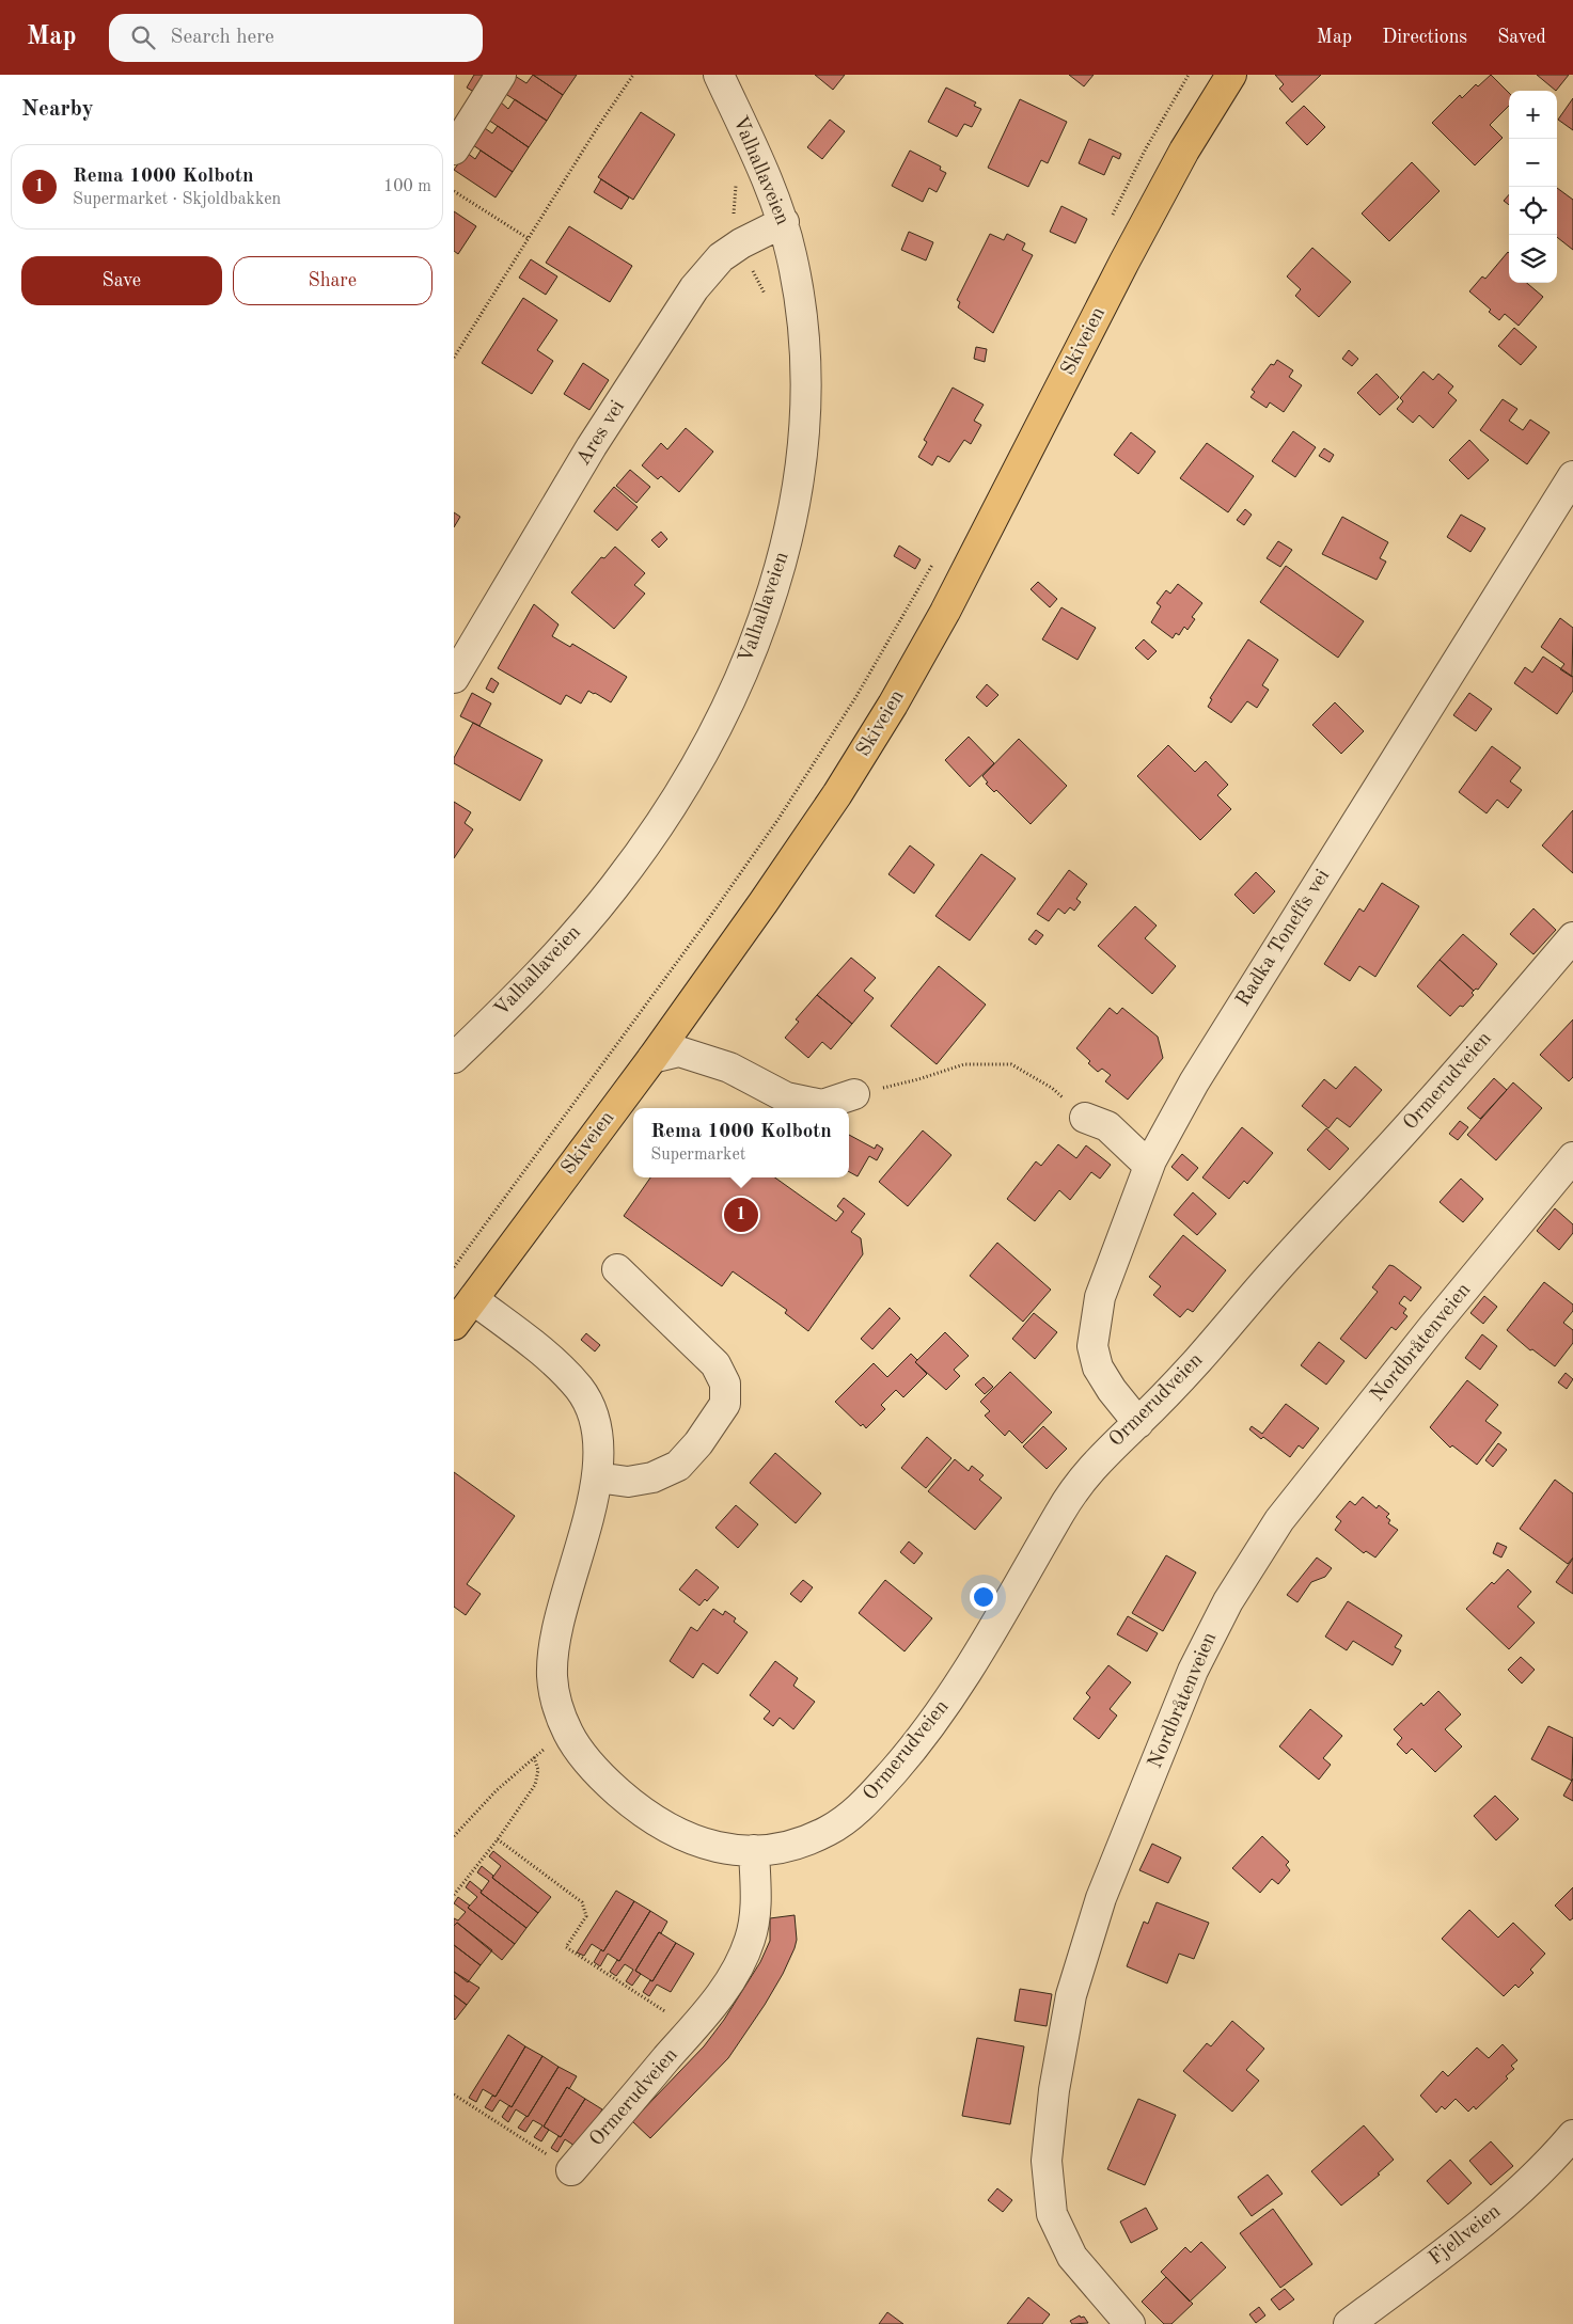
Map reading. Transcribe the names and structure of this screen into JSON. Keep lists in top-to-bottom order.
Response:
{
  "streets": {
    "main road": ["Skiveien"],
    "street": [
      "Valhallaveien",
      "Ares vei",
      "Radka Toneffs vei",
      "Ormerudveien",
      "Nordbråtenveien",
      "Fjellveien"
    ]
  },
  "crossings": [
    ["Valhallaveien", "Ares vei"],
    ["Skiveien", "Ormerudveien"],
    ["Radka Toneffs vei", "Ormerudveien"]
  ],
  "page": {
    "header": "Map",
    "search": "Search here",
    "nav": ["Map", "Directions", "Saved"],
    "heading": "Nearby",
    "map_buttons": ["+", "−"],
    "list": [
      {
        "mark": "1",
        "name": "Rema 1000 Kolbotn",
        "note": "Supermarket · Skjoldbakken",
        "value": "100 m"
      }
    ],
    "buttons": ["Save", "Share"],
    "popup": ["Rema 1000 Kolbotn", "Supermarket"],
    "pins": "1"
  }
}
